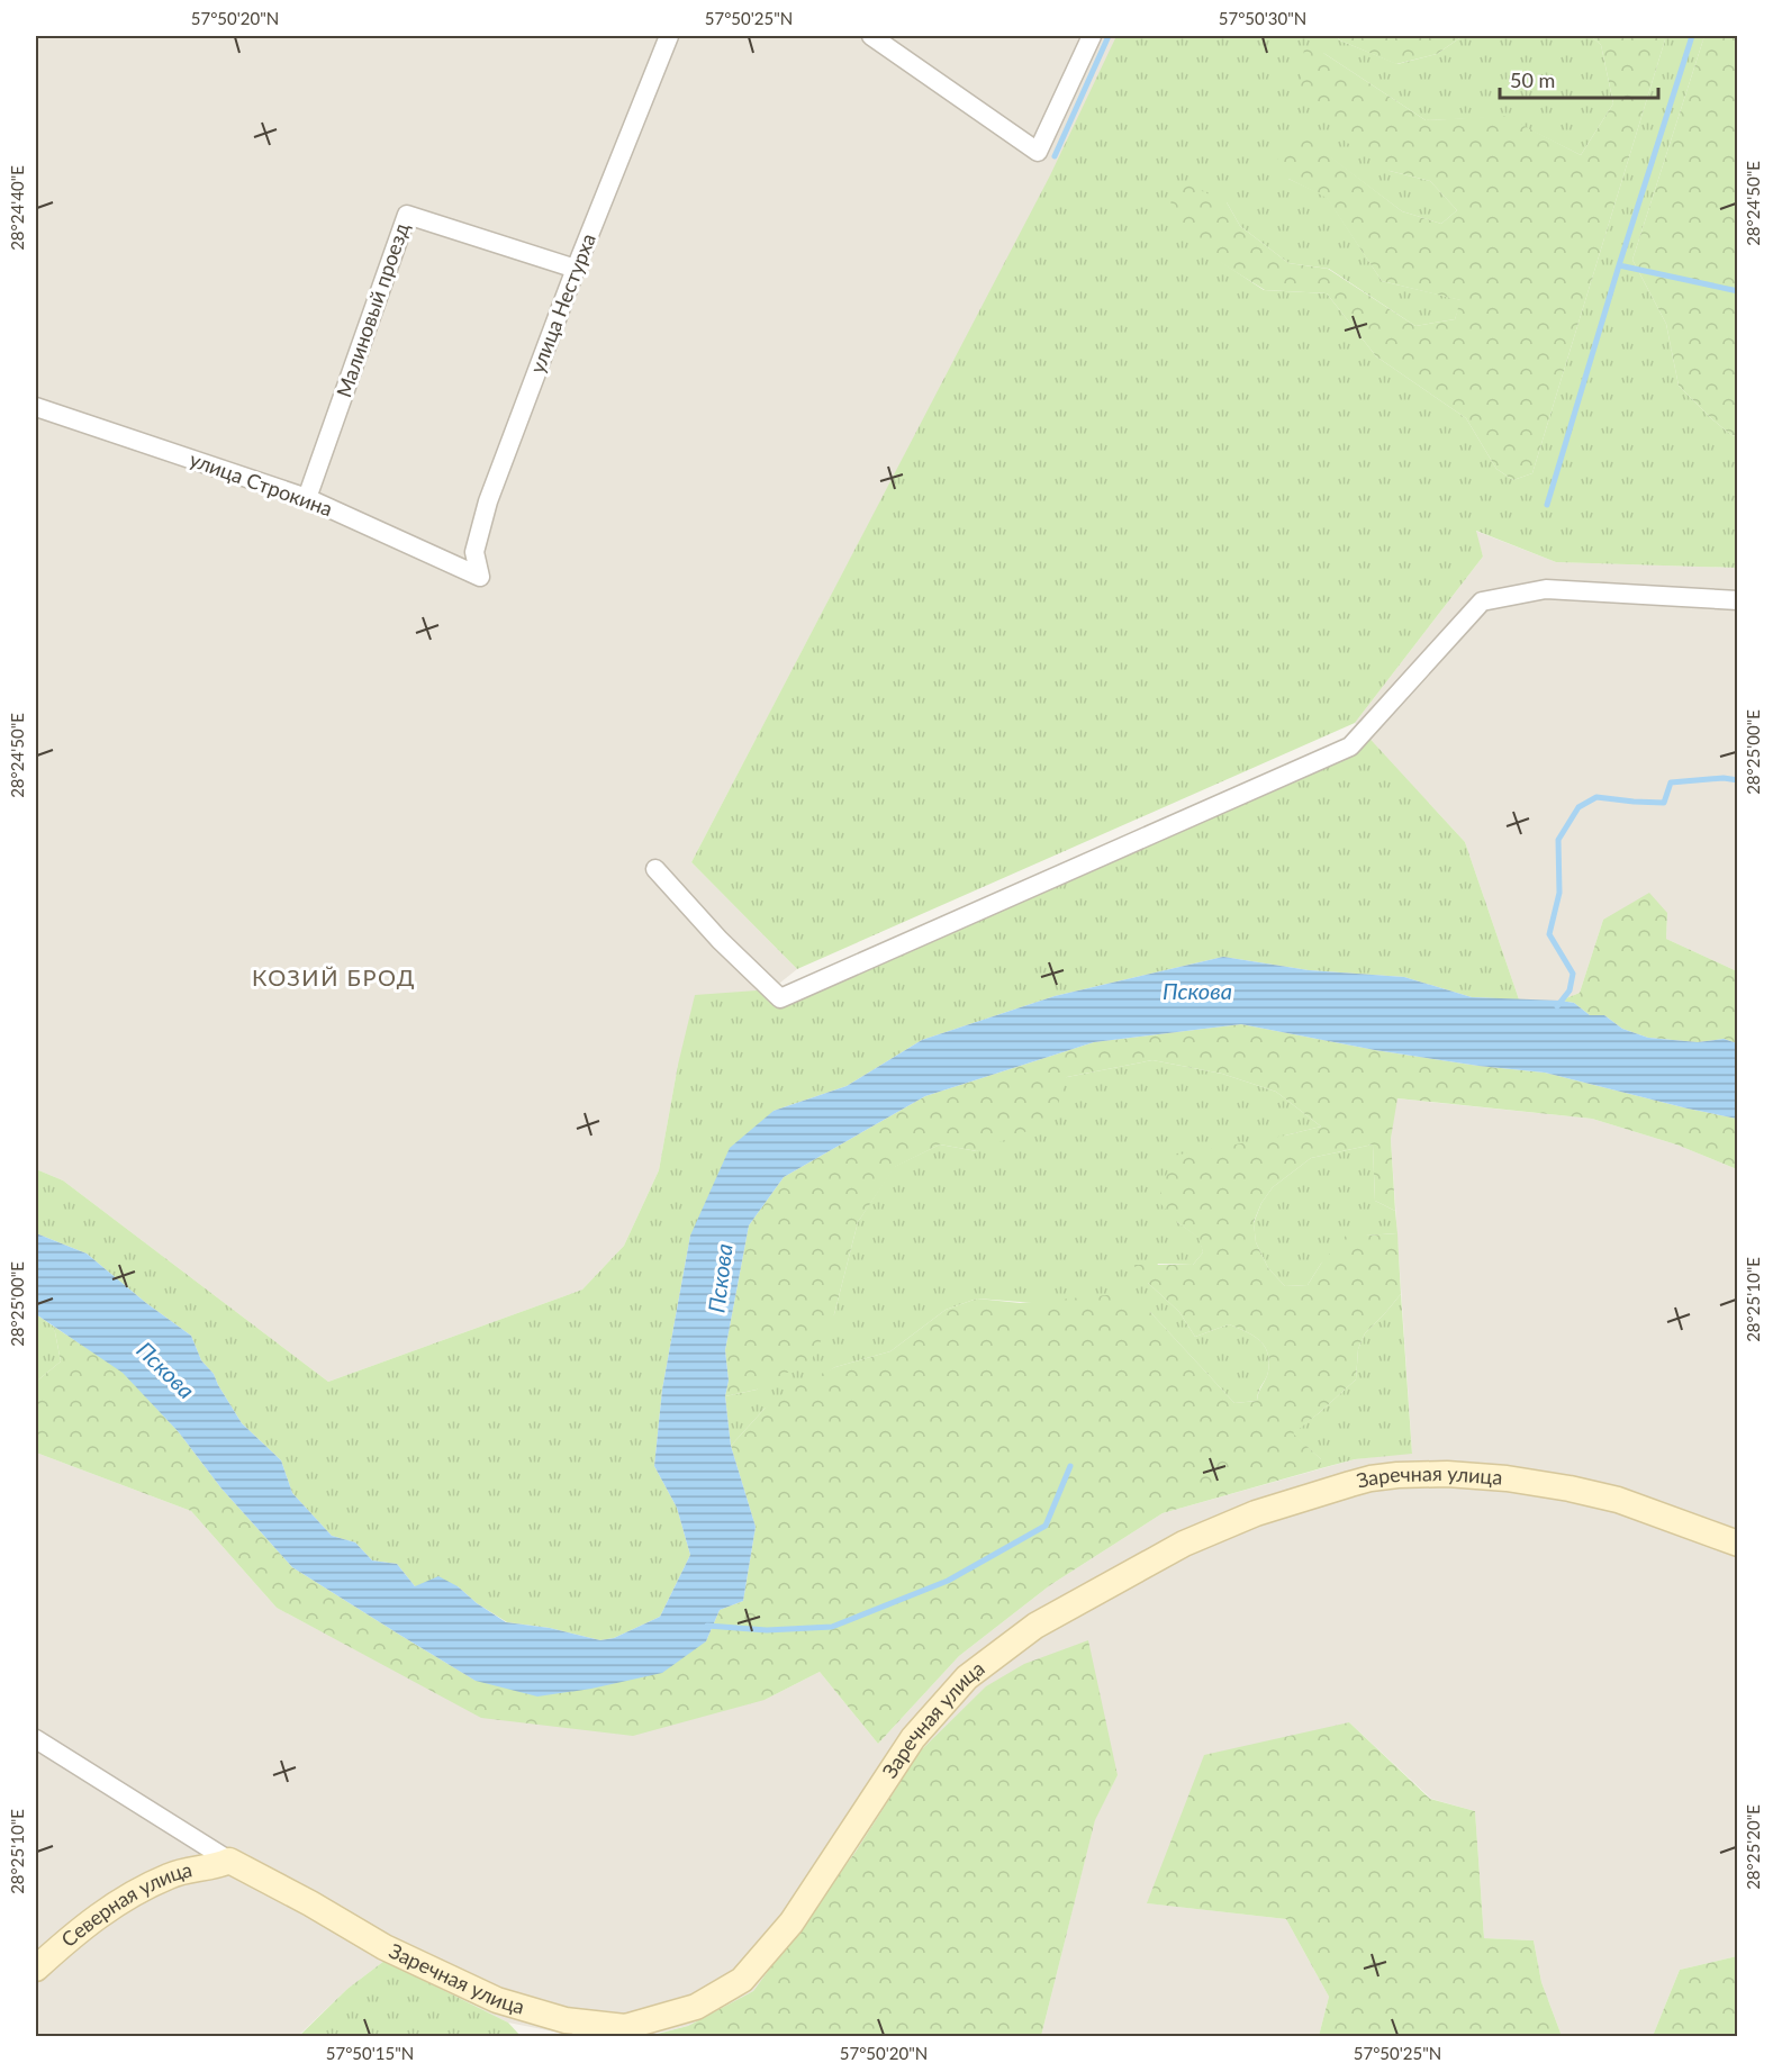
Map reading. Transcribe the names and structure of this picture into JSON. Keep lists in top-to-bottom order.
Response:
{
  "streets": {
    "street": [
      "улица Нестурха",
      "Малиновый проезд",
      "улица Строкина",
      "Заречная улица",
      "Северная улица"
    ]
  },
  "crossings": [
    ["улица Нестурха", "Малиновый проезд"],
    ["улица Нестурха", "улица Строкина"],
    ["Малиновый проезд", "улица Строкина"],
    ["Заречная улица", "Северная улица"]
  ],
  "districts": ["КОЗИЙ БРОД"],
  "water": ["Пскова"],
  "scale_bar": "50 m",
  "coordinates": [
    "57°50'20\"N",
    "57°50'25\"N",
    "57°50'30\"N",
    "28°24'50\"E",
    "28°24'40\"E",
    "28°25'00\"E",
    "28°25'10\"E",
    "28°25'20\"E",
    "57°50'15\"N"
  ]
}
